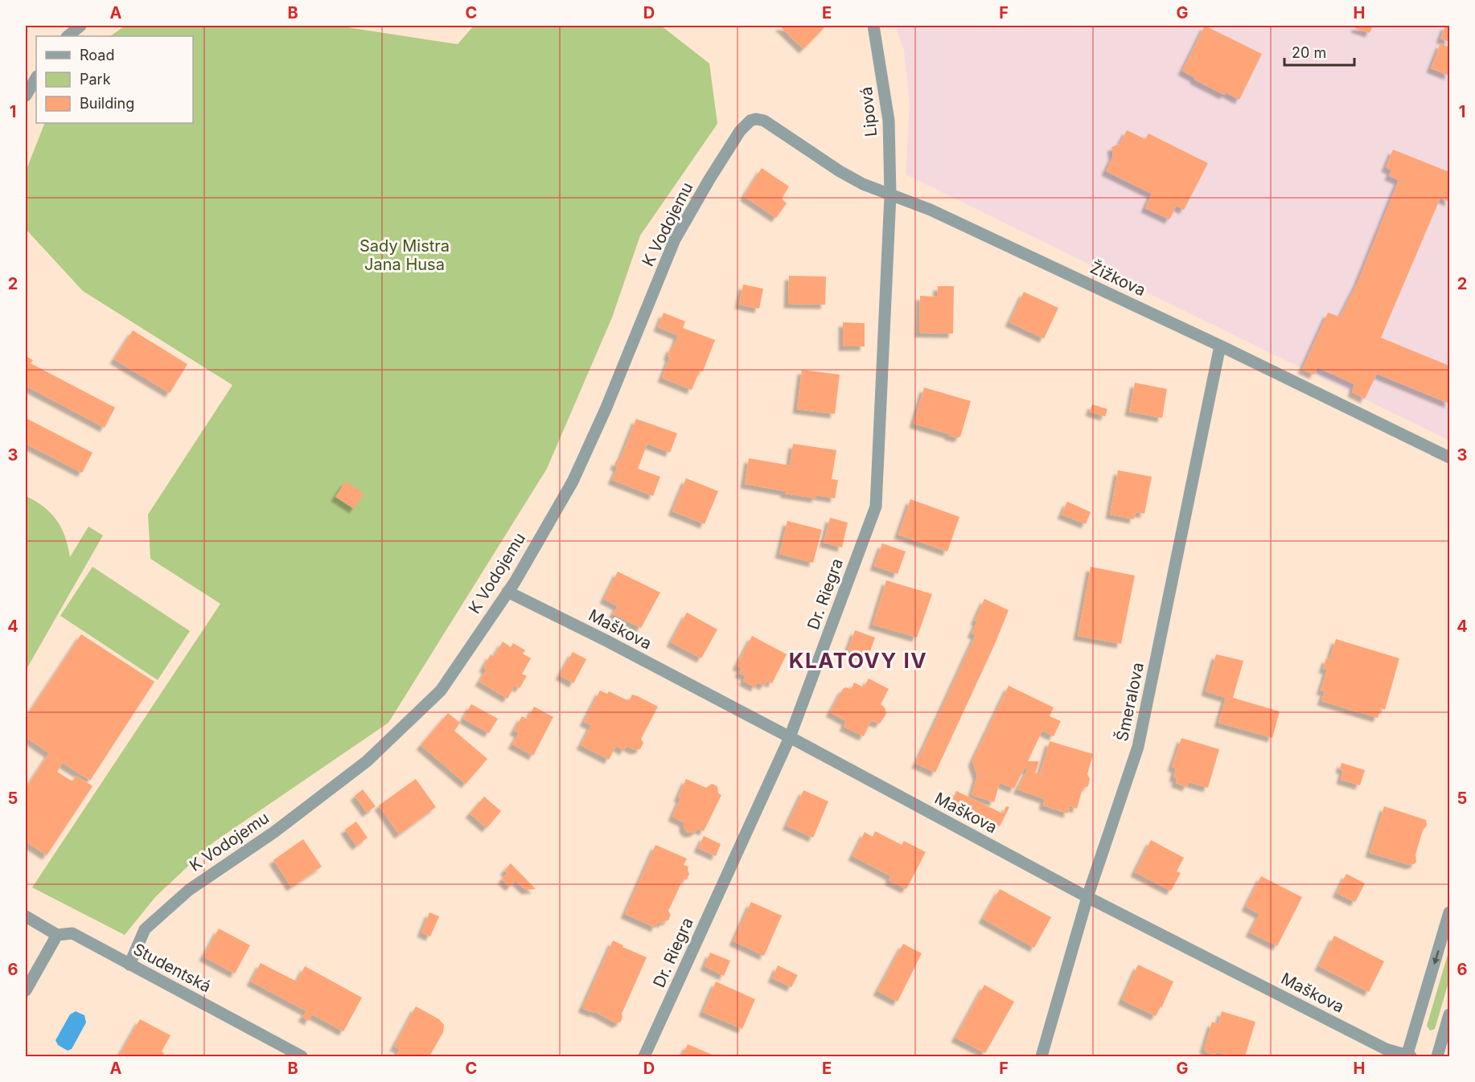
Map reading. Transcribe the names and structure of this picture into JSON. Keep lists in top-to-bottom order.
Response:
{
  "streets": {
    "street": [
      "Lipová",
      "K Vodojemu",
      "Žižkova",
      "Dr. Riegra",
      "Maškova",
      "Šmeralova",
      "Studentská"
    ]
  },
  "crossings": [
    ["Lipová", "Žižkova"],
    ["Lipová", "Dr. Riegra"],
    ["K Vodojemu", "Žižkova"],
    ["K Vodojemu", "Maškova"],
    ["K Vodojemu", "Studentská"],
    ["Žižkova", "Dr. Riegra"],
    ["Žižkova", "Šmeralova"],
    ["Dr. Riegra", "Maškova"],
    ["Maškova", "Šmeralova"]
  ],
  "districts": ["KLATOVY IV"],
  "parks": ["Sady Mistra Jana Husa"],
  "legend": ["Road", "Park", "Building"],
  "scale_bar": "20 m",
  "grid": {
    "columns": [
      "A",
      "B",
      "C",
      "D",
      "E",
      "F",
      "G",
      "H"
    ],
    "rows": [
      "1",
      "2",
      "3",
      "4",
      "5",
      "6"
    ]
  }
}
